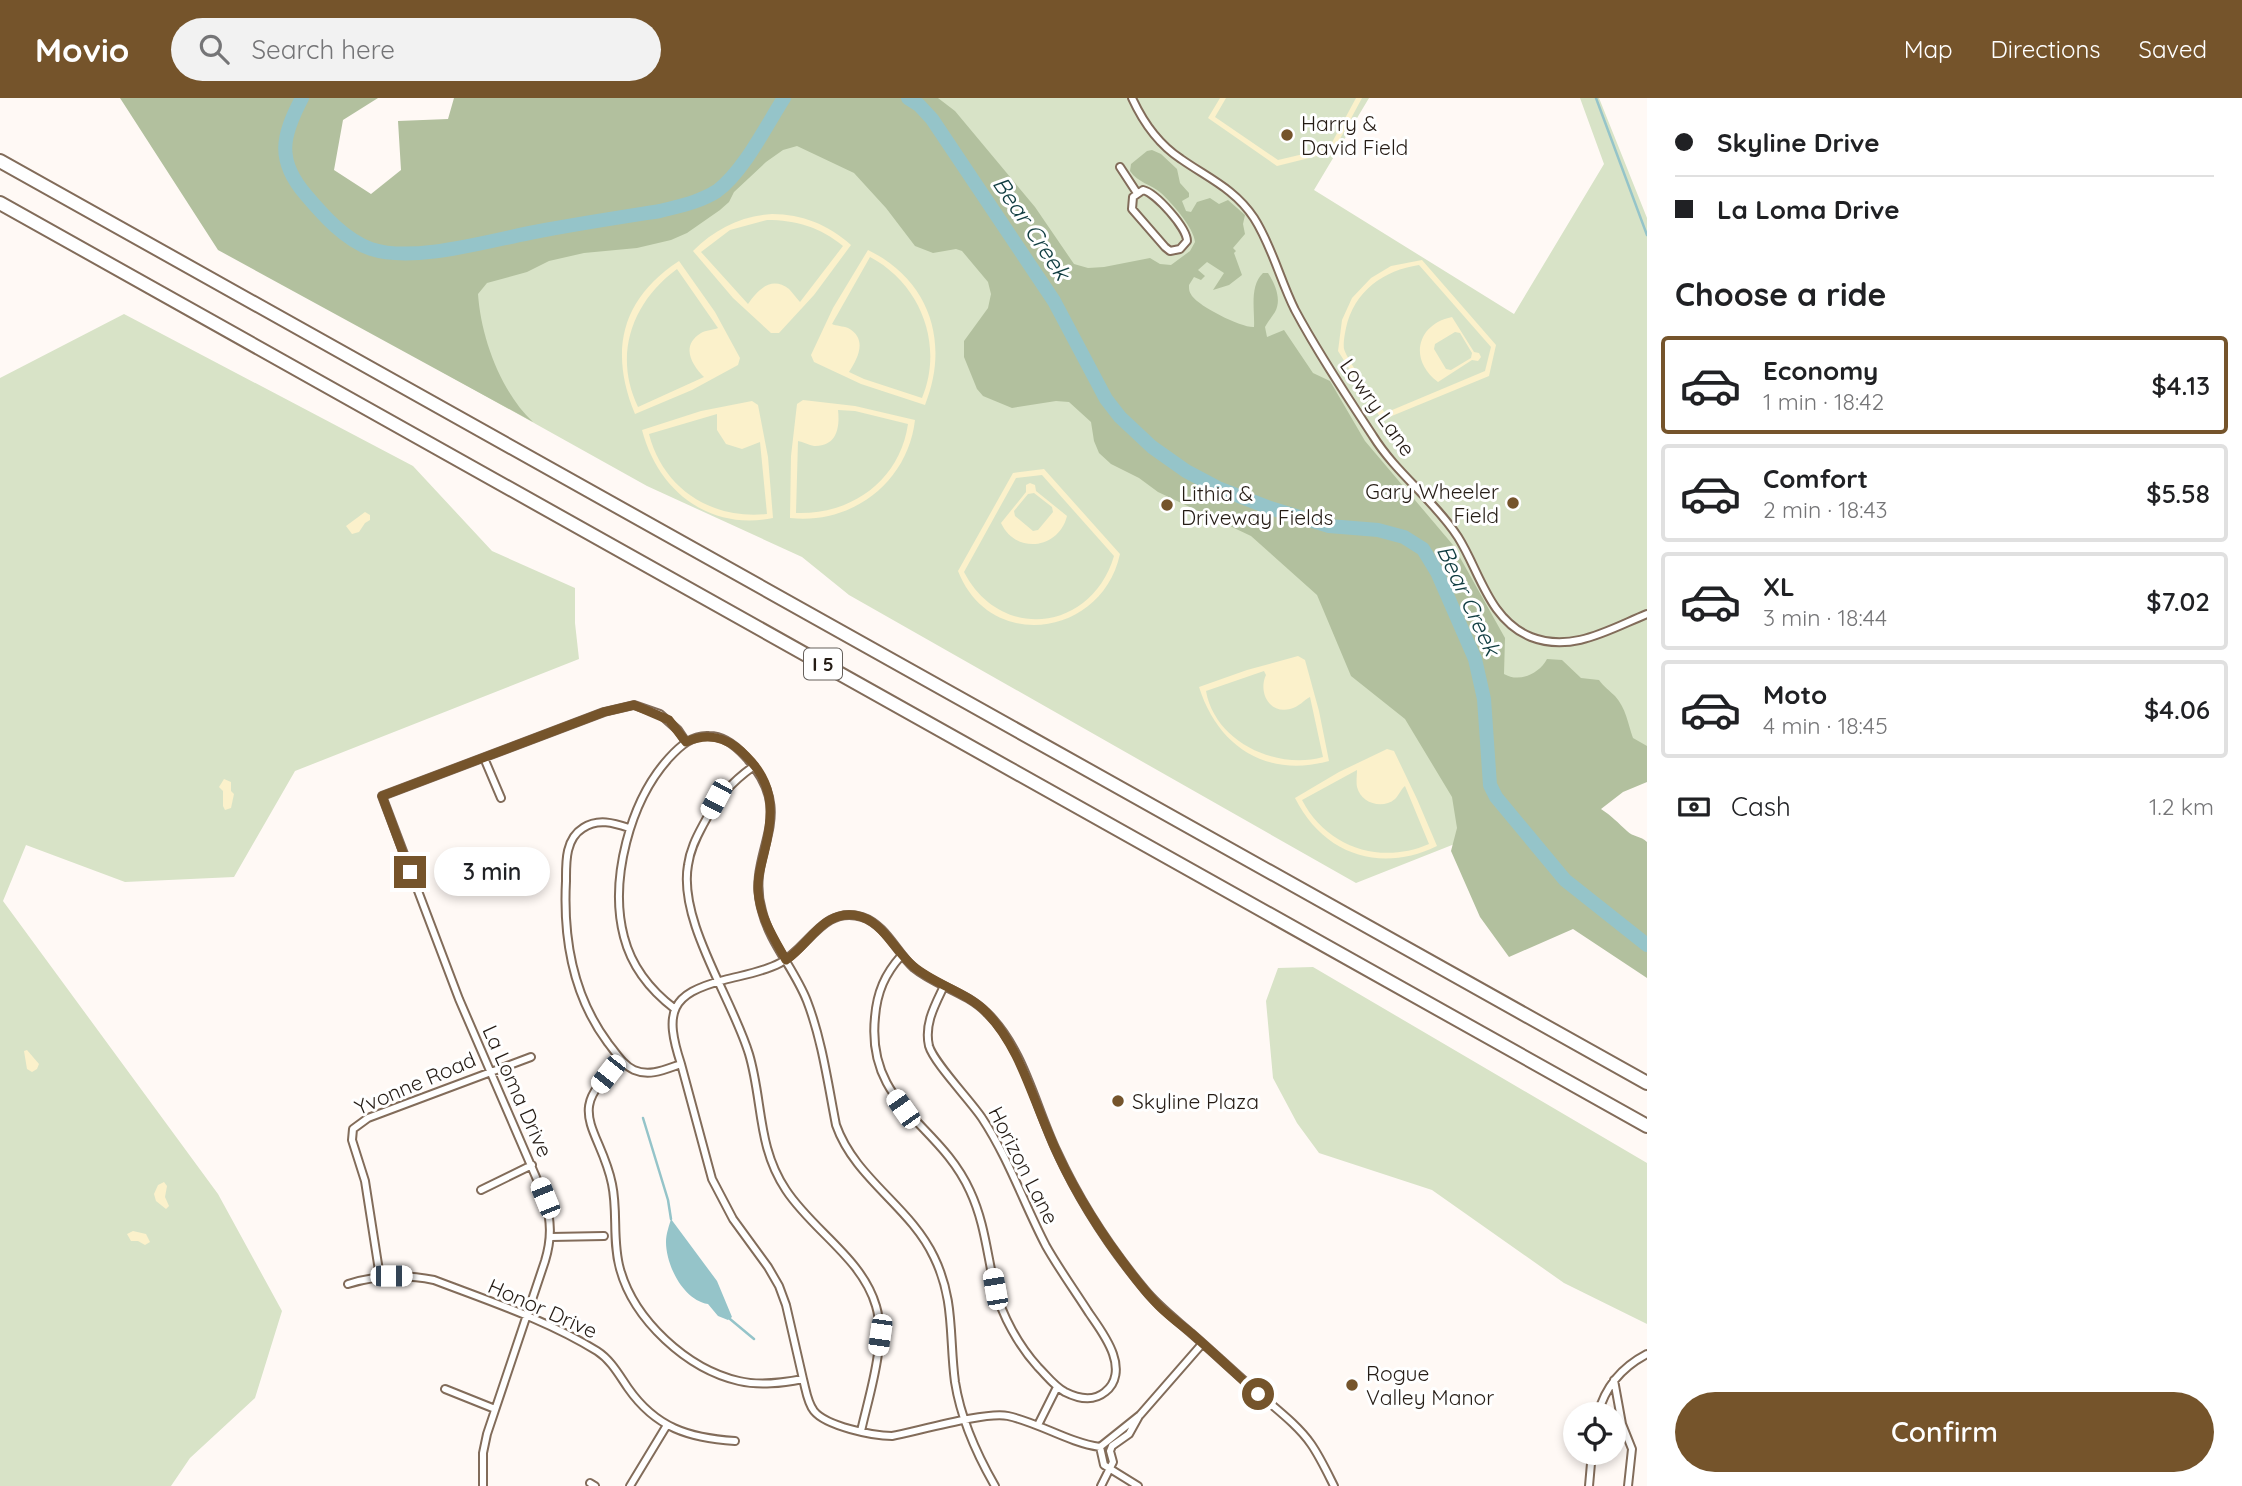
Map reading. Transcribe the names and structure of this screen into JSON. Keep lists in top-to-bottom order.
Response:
{
  "streets": {
    "highway": ["I 5"],
    "street": [
      "Lowry Lane",
      "Yvonne Road",
      "La Loma Drive",
      "Horizon Lane",
      "Honor Drive"
    ]
  },
  "crossings": [
    ["Yvonne Road", "La Loma Drive"],
    ["Yvonne Road", "Honor Drive"],
    ["La Loma Drive", "Honor Drive"]
  ],
  "water": ["Bear Creek"],
  "places": [
    "Harry & David Field",
    "Gary Wheeler Field",
    "Lithia & Driveway Fields",
    "Skyline Plaza",
    "Rogue Valley Manor"
  ],
  "page": {
    "header": "Movio",
    "search": "Search here",
    "nav": ["Map", "Directions", "Saved"],
    "banner": ["Skyline Drive", "La Loma Drive"],
    "heading": "Choose a ride",
    "list": [
      {
        "name": "Economy",
        "note": "1 min · 18:42",
        "value": "$4.13"
      },
      {
        "name": "Comfort",
        "note": "2 min · 18:43",
        "value": "$5.58"
      },
      {
        "name": "XL",
        "note": "3 min · 18:44",
        "value": "$7.02"
      },
      {
        "name": "Moto",
        "note": "4 min · 18:45",
        "value": "$4.06"
      }
    ],
    "pay": ["Cash", "1.2 km"],
    "bubble": "3 min",
    "buttons": "Confirm"
  }
}
